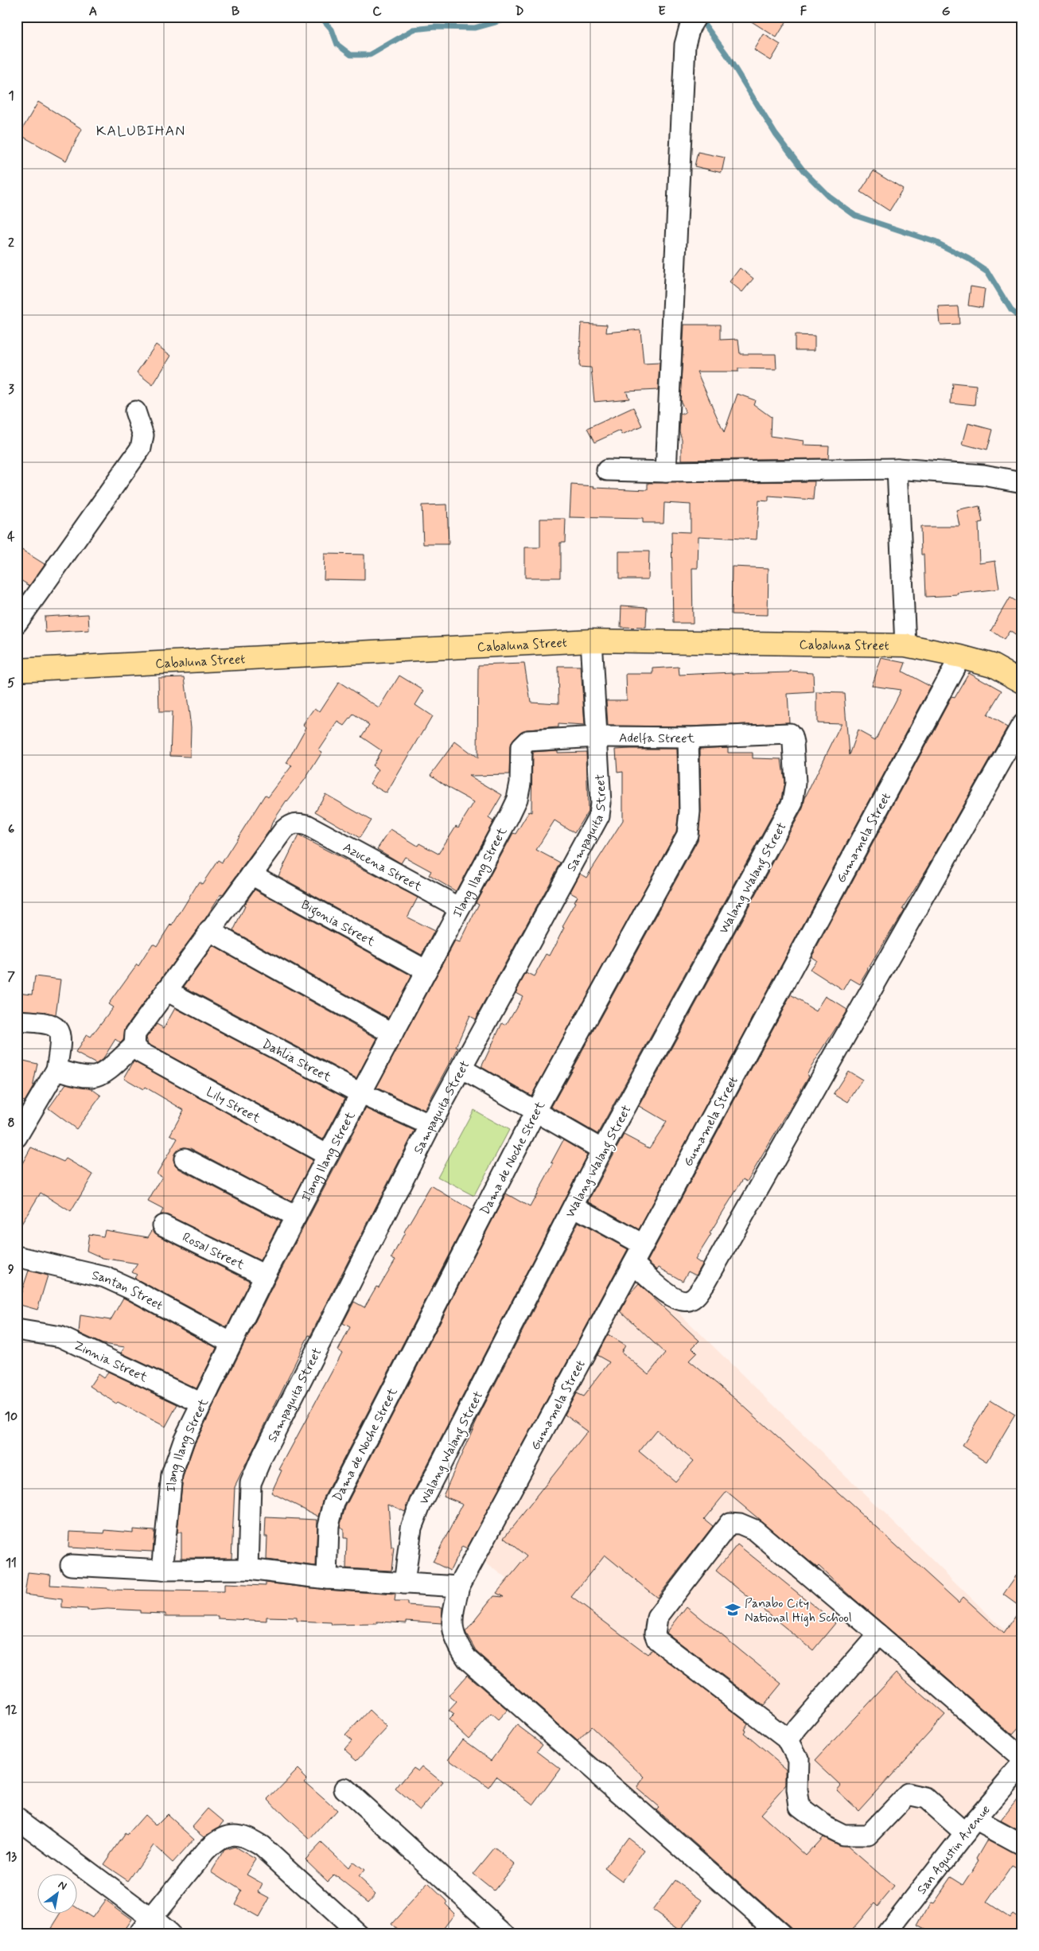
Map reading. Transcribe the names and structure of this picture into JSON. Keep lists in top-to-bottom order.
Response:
{
  "streets": {
    "main road": ["Cabaluna Street"],
    "street": [
      "Adelfa Street",
      "Sampaguita Street",
      "Gumamela Street",
      "Azucena Street",
      "Ilang Ilang Street",
      "Walang Walang Street",
      "Bigonia Street",
      "Dahlia Street",
      "Lily Street",
      "Dama de Noche Street",
      "Rosal Street",
      "Santan Street",
      "Zinnia Street",
      "San Agustin Avenue"
    ]
  },
  "crossings": [
    ["Cabaluna Street", "Sampaguita Street"],
    ["Cabaluna Street", "Gumamela Street"],
    ["Adelfa Street", "Sampaguita Street"],
    ["Adelfa Street", "Ilang Ilang Street"],
    ["Adelfa Street", "Walang Walang Street"],
    ["Adelfa Street", "Dama de Noche Street"],
    ["Sampaguita Street", "Dahlia Street"],
    ["Azucena Street", "Ilang Ilang Street"],
    ["Azucena Street", "Bigonia Street"],
    ["Ilang Ilang Street", "Bigonia Street"],
    ["Ilang Ilang Street", "Dahlia Street"],
    ["Ilang Ilang Street", "Lily Street"],
    ["Ilang Ilang Street", "Rosal Street"],
    ["Ilang Ilang Street", "Santan Street"],
    ["Ilang Ilang Street", "Zinnia Street"]
  ],
  "districts": ["KALUBIHAN"],
  "places": {
    "school or university": ["Panabo City National High School"]
  },
  "north": "top right",
  "grid": {
    "columns": [
      "A",
      "B",
      "C",
      "D",
      "E",
      "F",
      "G"
    ],
    "rows": [
      "1",
      "2",
      "3",
      "4",
      "5",
      "6",
      "7",
      "8",
      "9",
      "10",
      "11",
      "12",
      "13"
    ]
  }
}
